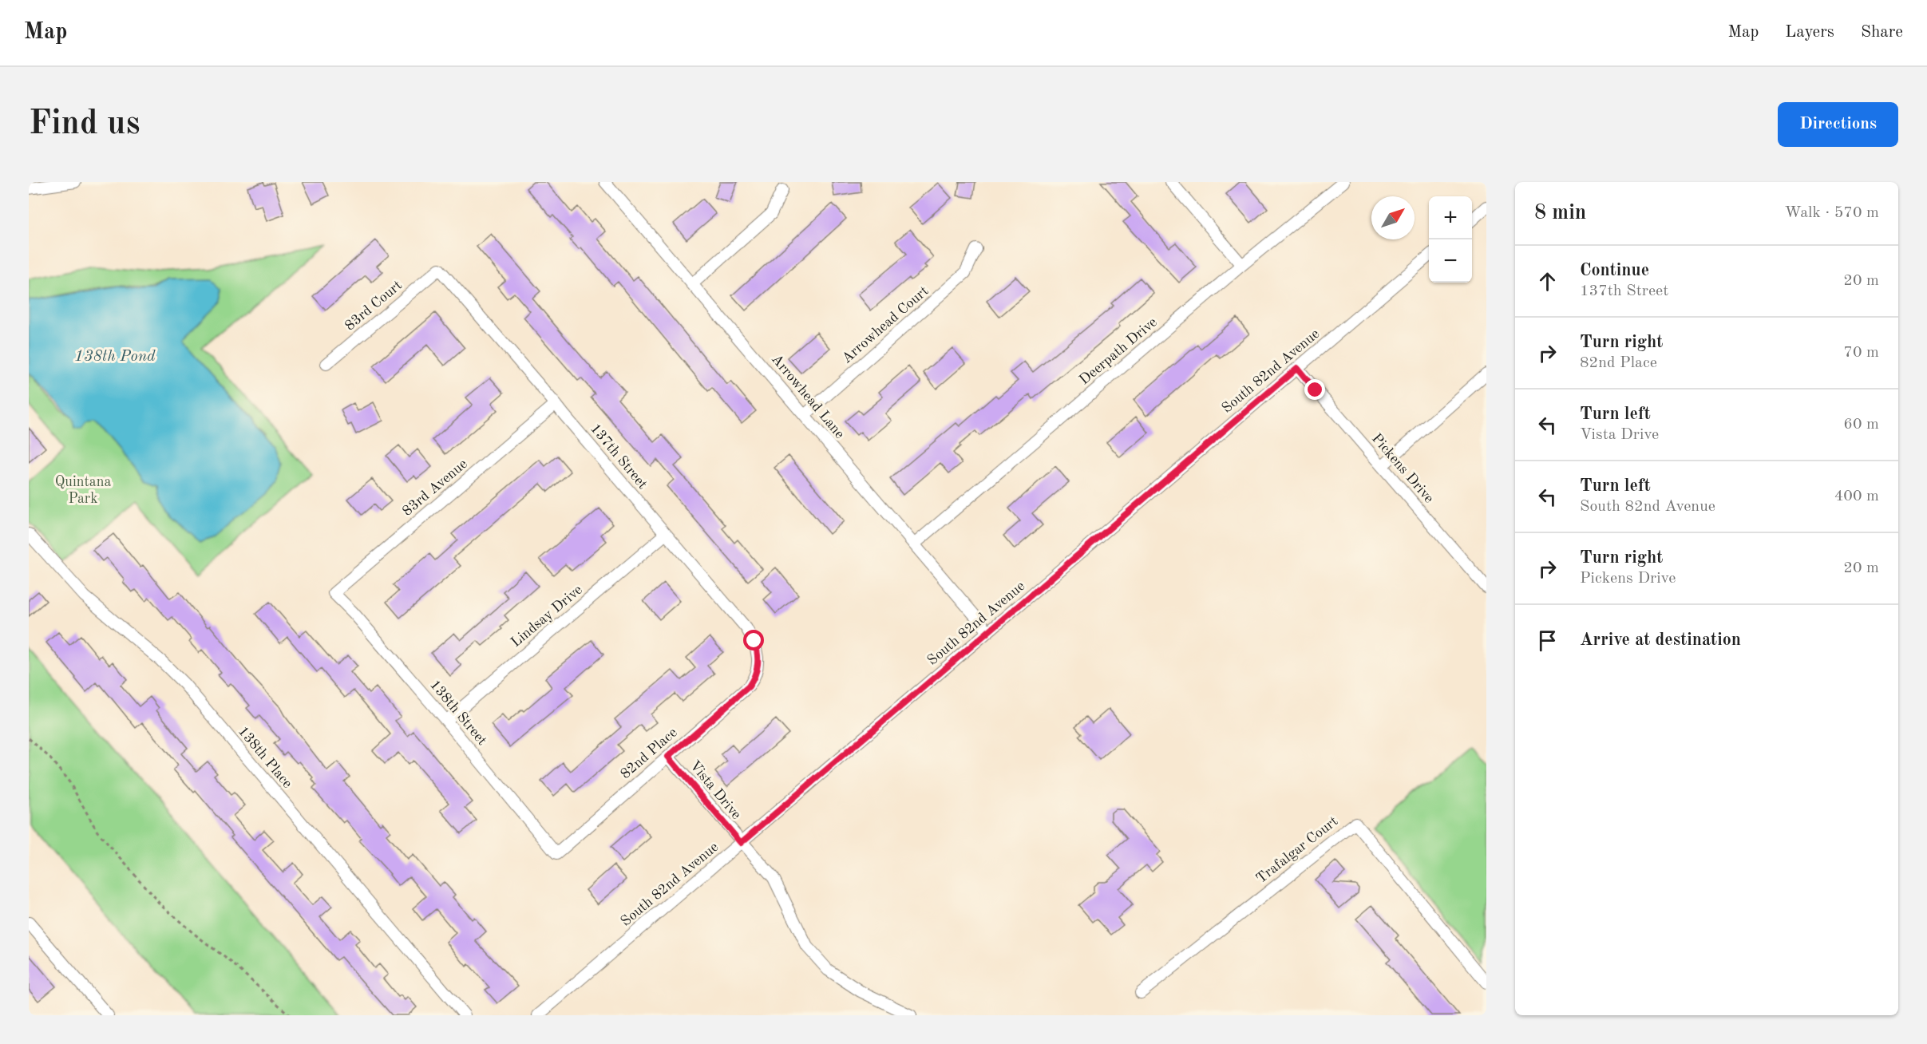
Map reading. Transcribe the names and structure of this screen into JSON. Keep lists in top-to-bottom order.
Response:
{
  "streets": {
    "street": [
      "83rd Court",
      "Arrowhead Court",
      "Deerpath Drive",
      "South 82nd Avenue",
      "Arrowhead Lane",
      "137th Street",
      "Pickens Drive",
      "83rd Avenue",
      "Lindsay Drive",
      "138th Street",
      "82nd Place",
      "138th Place",
      "Vista Drive",
      "Trafalgar Court"
    ]
  },
  "crossings": [
    ["83rd Court", "137th Street"],
    ["Arrowhead Court", "Arrowhead Lane"],
    ["Deerpath Drive", "Arrowhead Lane"],
    ["South 82nd Avenue", "Arrowhead Lane"],
    ["South 82nd Avenue", "Pickens Drive"],
    ["South 82nd Avenue", "Vista Drive"],
    ["137th Street", "83rd Avenue"],
    ["137th Street", "Lindsay Drive"],
    ["137th Street", "82nd Place"],
    ["83rd Avenue", "138th Street"],
    ["Lindsay Drive", "138th Street"],
    ["138th Street", "82nd Place"],
    ["82nd Place", "Vista Drive"]
  ],
  "water": ["138th Pond"],
  "parks": ["Quintana Park"],
  "north": "top right",
  "page": {
    "header": "Map",
    "nav": ["Map", "Layers", "Share"],
    "buttons": "Directions",
    "title": "Find us",
    "heading": ["8 min", "Walk · 570 m"],
    "map_buttons": ["+", "−"],
    "list": [
      ["Continue", "137th Street", "20 m"],
      ["Turn right", "82nd Place", "70 m"],
      ["Turn left", "Vista Drive", "60 m"],
      ["Turn left", "South 82nd Avenue", "400 m"],
      ["Turn right", "Pickens Drive", "20 m"],
      "Arrive at destination"
    ]
  }
}
